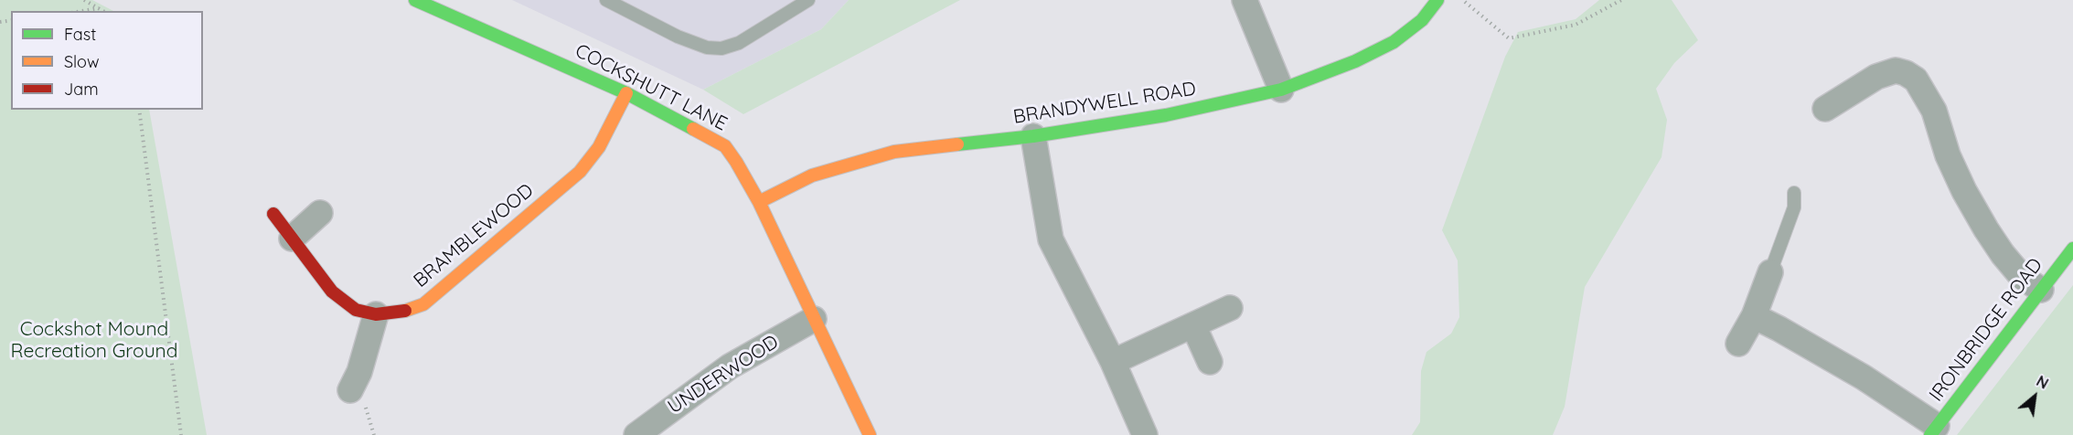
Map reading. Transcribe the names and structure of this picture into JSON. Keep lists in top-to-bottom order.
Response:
{
  "streets": {
    "street": [
      "COCKSHUTT LANE",
      "BRANDYWELL ROAD",
      "BRAMBLEWOOD",
      "IRONBRIDGE ROAD",
      "UNDERWOOD"
    ]
  },
  "crossings": [
    ["COCKSHUTT LANE", "BRANDYWELL ROAD"],
    ["COCKSHUTT LANE", "BRAMBLEWOOD"],
    ["COCKSHUTT LANE", "UNDERWOOD"]
  ],
  "parks": ["Cockshot Mound Recreation Ground"],
  "legend": ["Fast", "Slow", "Jam"],
  "north": "top right"
}
